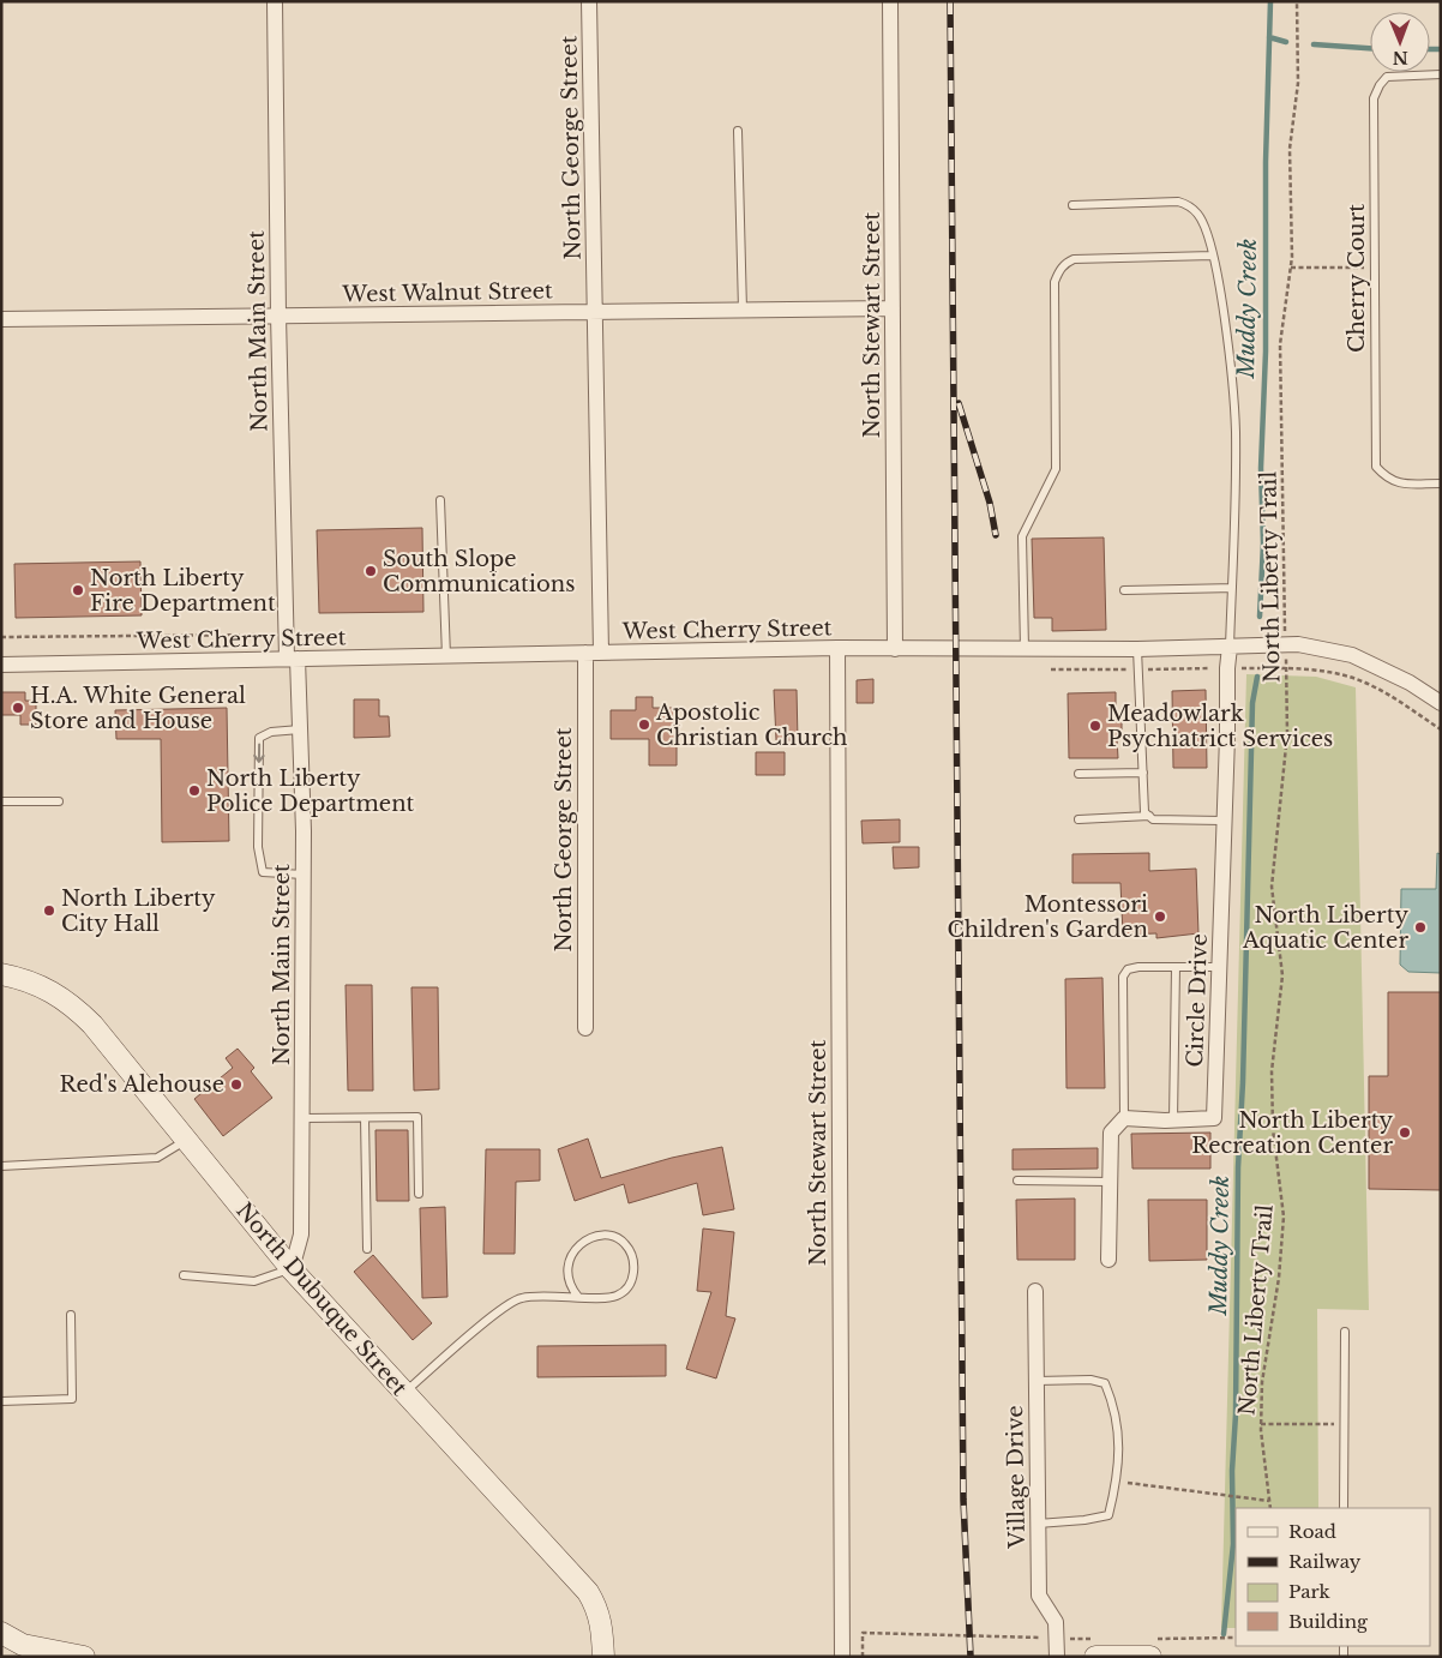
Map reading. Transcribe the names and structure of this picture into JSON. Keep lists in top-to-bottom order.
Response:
{
  "streets": {
    "main road": ["North Dubuque Street"],
    "street": [
      "North George Street",
      "West Walnut Street",
      "North Stewart Street",
      "North Main Street",
      "West Cherry Street",
      "Circle Drive",
      "Village Drive"
    ],
    "lane": ["Cherry Court"],
    "path": ["North Liberty Trail"]
  },
  "crossings": [
    ["North George Street", "West Walnut Street"],
    ["North George Street", "West Cherry Street"],
    ["West Walnut Street", "North Stewart Street"],
    ["West Walnut Street", "North Main Street"],
    ["North Stewart Street", "West Cherry Street"],
    ["North Main Street", "West Cherry Street"],
    ["North Main Street", "North Dubuque Street"],
    ["North Liberty Trail", "West Cherry Street"],
    ["West Cherry Street", "Circle Drive"]
  ],
  "water": ["Muddy Creek"],
  "places": [
    "South Slope Communications",
    "North Liberty Fire Department",
    "H.A. White General Store and House",
    "Apostolic Christian Church",
    "Meadowlark Psychiatrict Services",
    "North Liberty Police Department",
    "North Liberty City Hall",
    "Montessori Children's Garden",
    "North Liberty Aquatic Center",
    "Red's Alehouse",
    "North Liberty Recreation Center"
  ],
  "legend": [
    "Road",
    "Railway",
    "Park",
    "Building"
  ],
  "north": "bottom"
}
